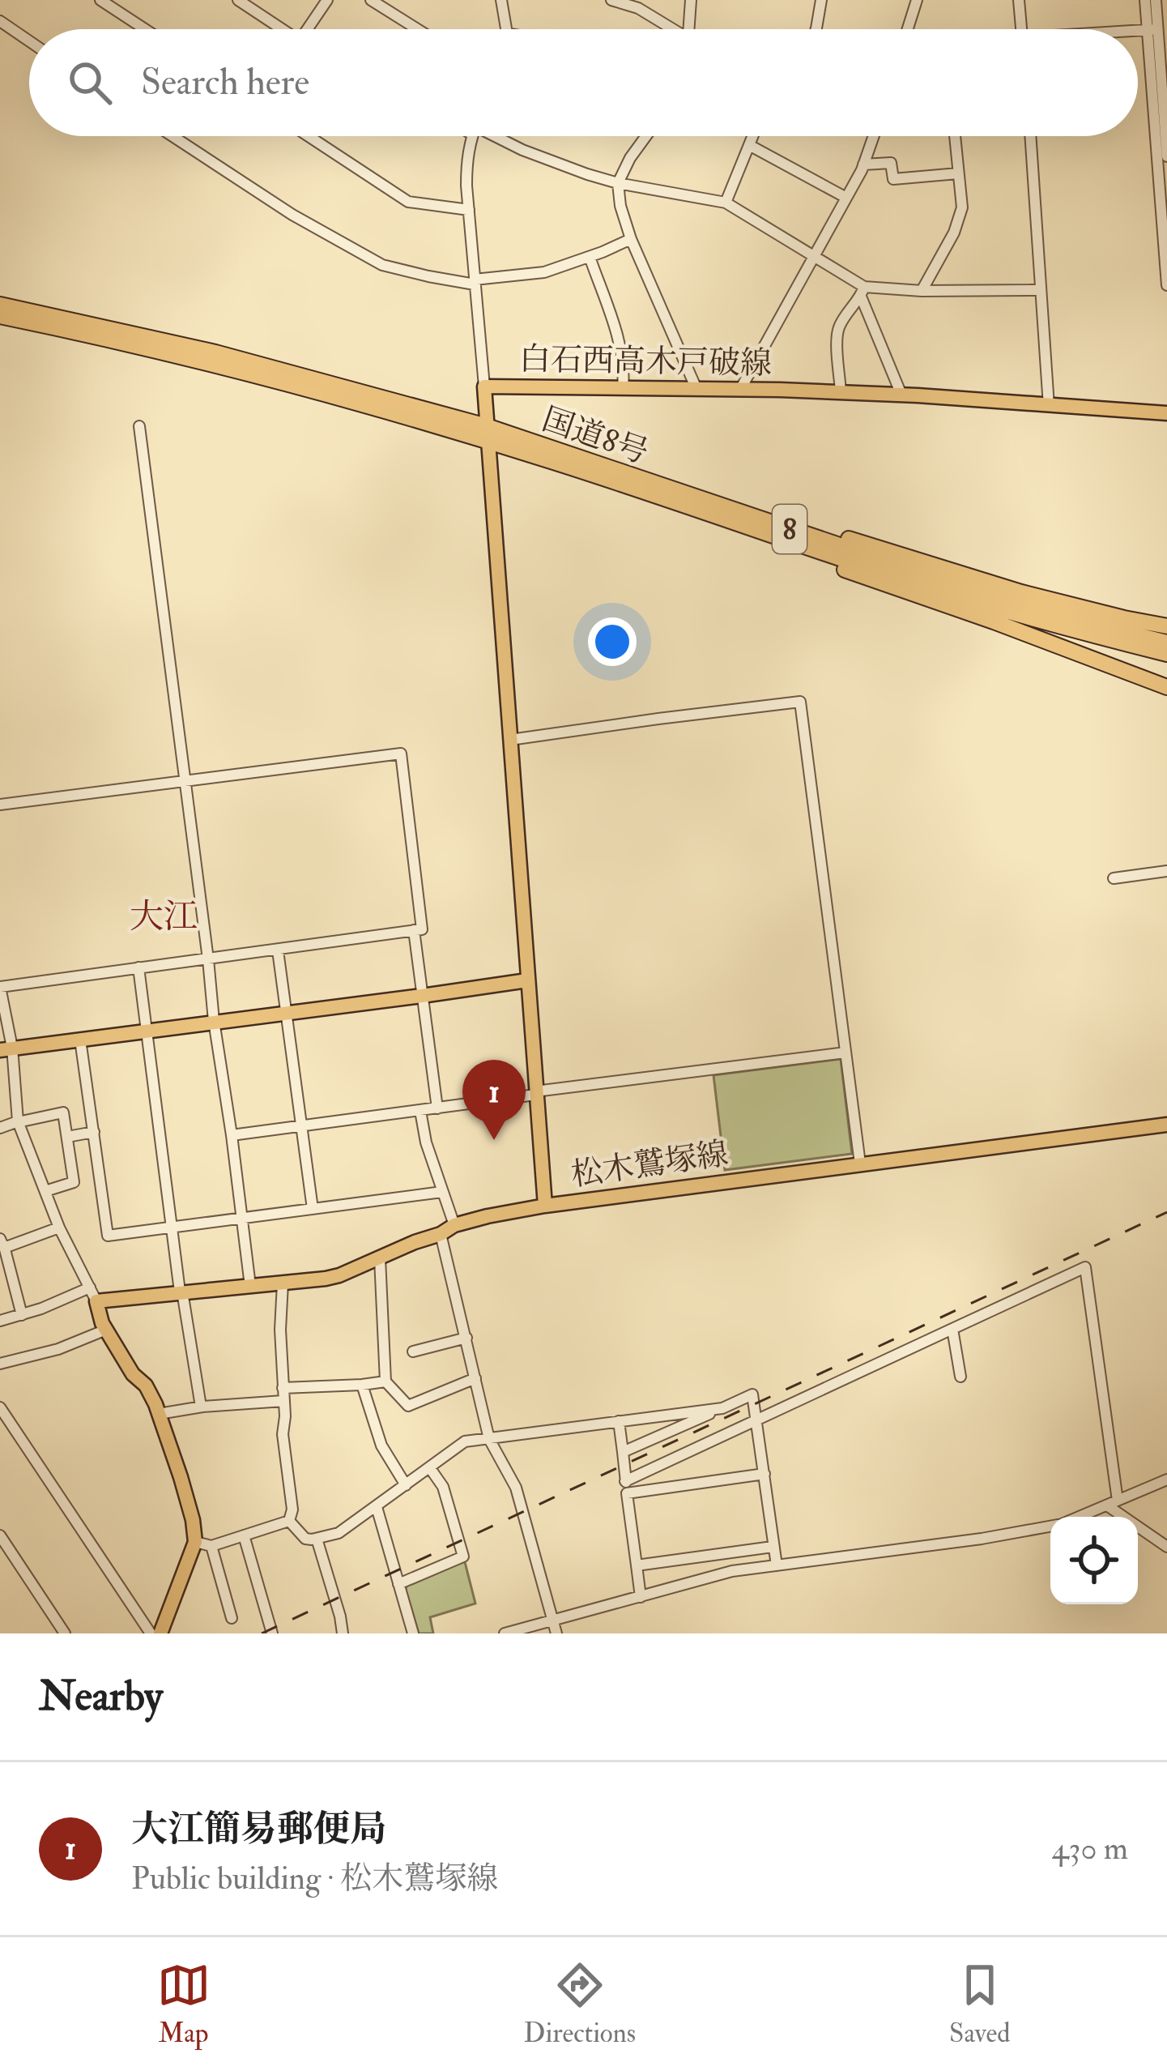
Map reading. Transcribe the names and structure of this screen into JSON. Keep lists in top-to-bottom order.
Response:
{
  "streets": {
    "highway": ["国道8号", "8"],
    "main road": ["白石西高木戸破線", "松木鷲塚線"]
  },
  "crossings": [
    ["白石西高木戸破線", "国道8号"],
    ["白石西高木戸破線", "松木鷲塚線"]
  ],
  "districts": ["大江"],
  "page": {
    "search": "Search here",
    "pins": "1",
    "heading": "Nearby",
    "list": [
      {
        "mark": "1",
        "name": "大江簡易郵便局",
        "note": "Public building · 松木鷲塚線",
        "value": "430 m"
      }
    ],
    "nav": ["Map", "Directions", "Saved"]
  }
}
